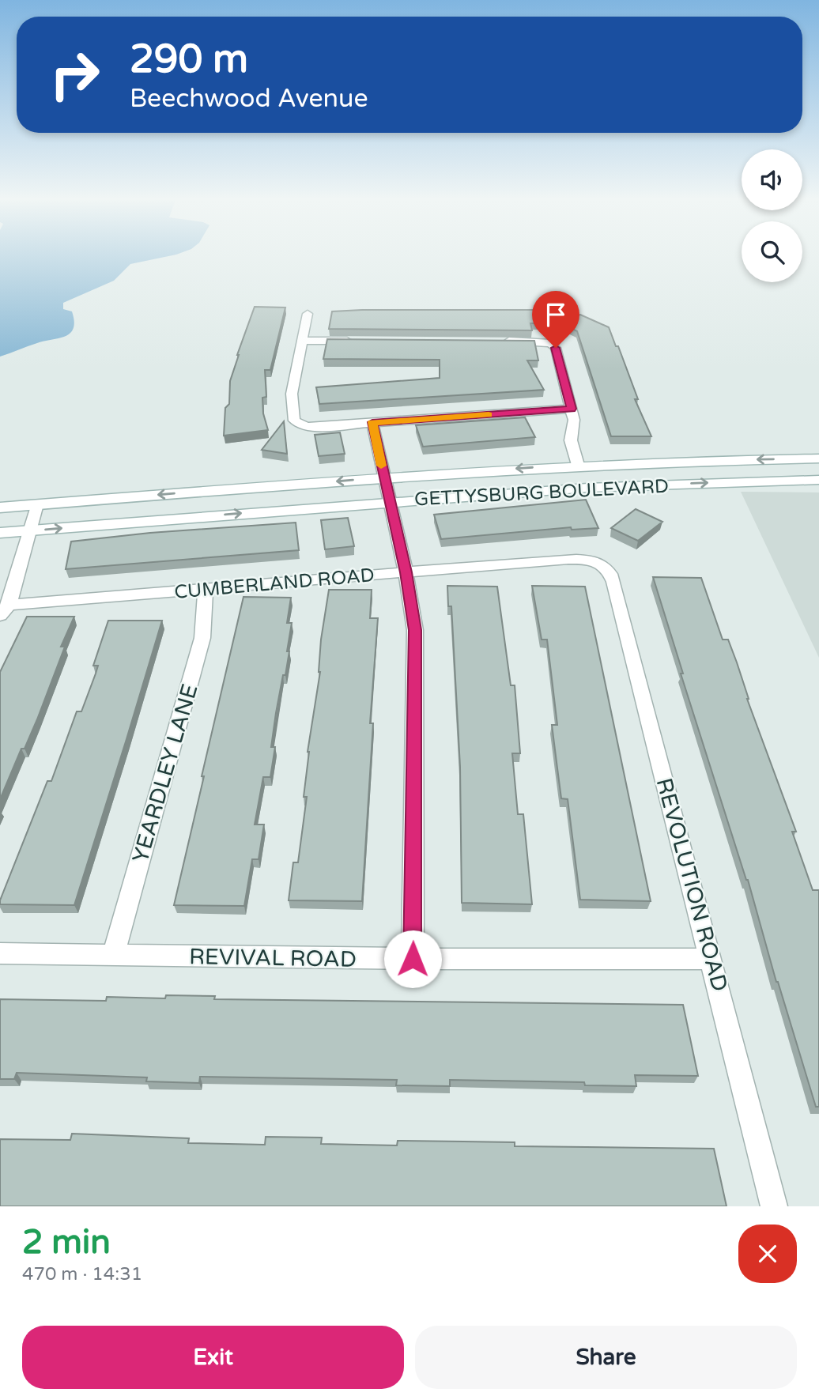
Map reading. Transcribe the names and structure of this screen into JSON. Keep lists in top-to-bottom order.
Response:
{
  "streets": {
    "street": [
      "GETTYSBURG BOULEVARD",
      "CUMBERLAND ROAD",
      "YEARDLEY LANE",
      "REVOLUTION ROAD",
      "REVIVAL ROAD"
    ]
  },
  "crossings": [
    ["CUMBERLAND ROAD", "YEARDLEY LANE"],
    ["CUMBERLAND ROAD", "REVOLUTION ROAD"],
    ["YEARDLEY LANE", "REVIVAL ROAD"],
    ["REVOLUTION ROAD", "REVIVAL ROAD"]
  ],
  "page": {
    "turn": ["290 m", "Beechwood Avenue"],
    "heading": ["2 min", "470 m · 14:31"],
    "buttons": ["Exit", "Share"]
  }
}
